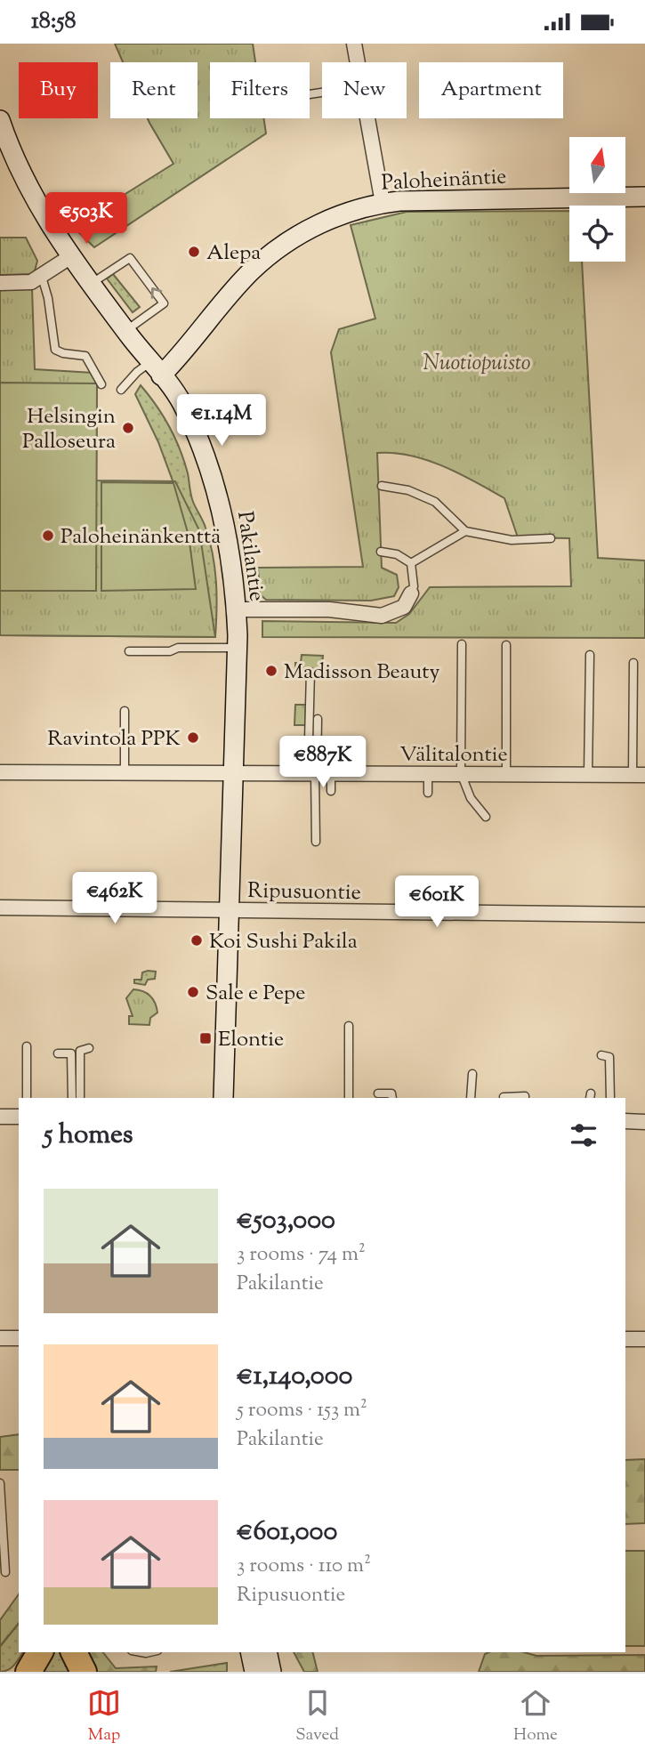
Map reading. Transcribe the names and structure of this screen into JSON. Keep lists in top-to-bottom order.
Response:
{
  "streets": {
    "main road": ["Paloheinäntie", "Pakilantie"],
    "street": ["Välitalontie", "Ripusuontie"]
  },
  "crossings": [
    ["Paloheinäntie", "Pakilantie"],
    ["Pakilantie", "Välitalontie"],
    ["Pakilantie", "Ripusuontie"]
  ],
  "parks": ["Nuotiopuisto"],
  "places": {
    "other": [
      "Alepa",
      "Helsingin Palloseura",
      "Paloheinänkenttä",
      "Madisson Beauty",
      "Ravintola PPK",
      "Koi Sushi Pakila",
      "Sale e Pepe"
    ],
    "transit": ["Elontie"]
  },
  "north": "top",
  "page": {
    "status": "18:58",
    "chip": [
      "Buy",
      "Rent",
      "Filters",
      "New",
      "Apartment"
    ],
    "price": [
      "€503K",
      "€1.14M",
      "€887K",
      "€462K",
      "€601K"
    ],
    "heading": "5 homes",
    "list": [
      {
        "name": "€503,000",
        "note": "3 rooms · 74 m² · Pakilantie"
      },
      {
        "name": "€1,140,000",
        "note": "5 rooms · 153 m² · Pakilantie"
      },
      {
        "name": "€601,000",
        "note": "3 rooms · 110 m² · Ripusuontie"
      }
    ],
    "tabs": ["Map", "Saved", "Home"]
  }
}
